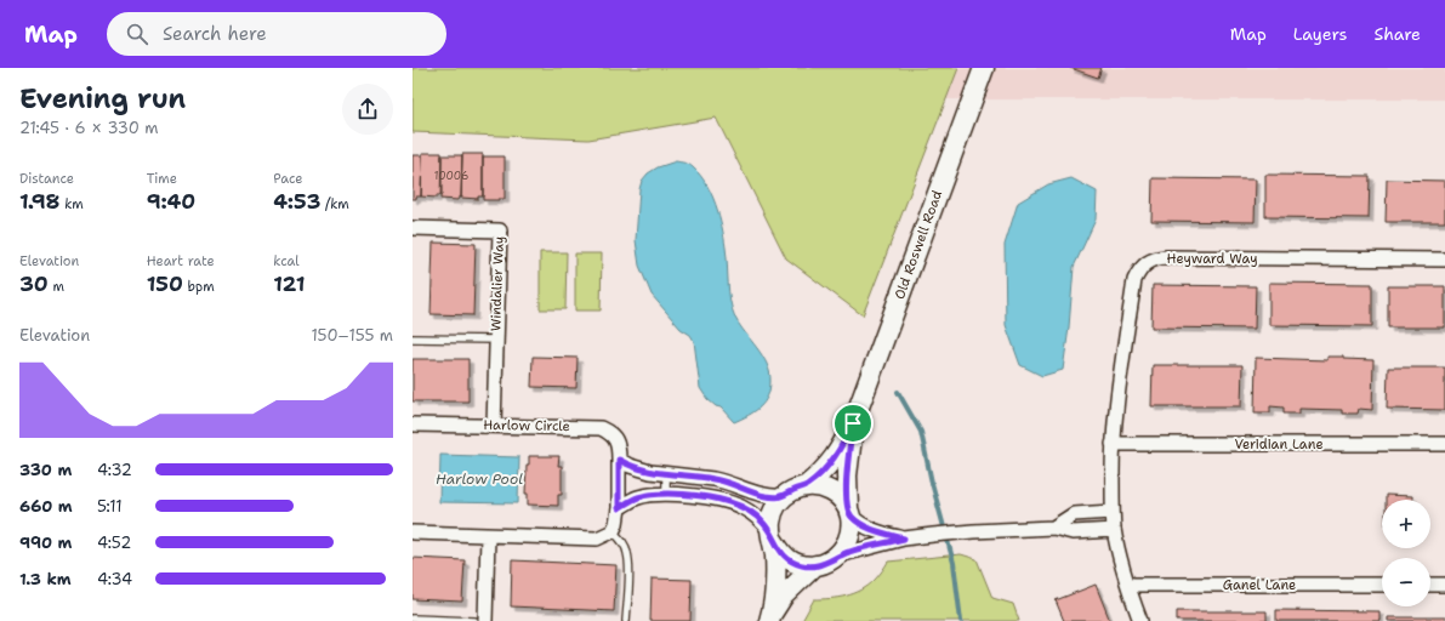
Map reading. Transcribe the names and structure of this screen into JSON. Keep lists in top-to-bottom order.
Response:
{
  "streets": {
    "street": [
      "Old Roswell Road",
      "Heyward Way",
      "Windalier Way",
      "Harlow Circle",
      "Veridian Lane",
      "Ganel Lane"
    ]
  },
  "crossings": [
    ["Heyward Way", "Veridian Lane"],
    ["Heyward Way", "Ganel Lane"],
    ["Windalier Way", "Harlow Circle"]
  ],
  "water": ["Harlow Pool"],
  "house_numbers": ["10006"],
  "page": {
    "header": "Map",
    "search": "Search here",
    "nav": ["Map", "Layers", "Share"],
    "heading": ["Evening run", "21:45 · 6 × 330 m"],
    "stats": [
      ["Distance", "1.98 km"],
      ["Time", "9:40"],
      ["Pace", "4:53 /km"],
      ["Elevation", "30 m"],
      ["Heart rate", "150 bpm"],
      ["kcal", "121"]
    ],
    "chart": ["Elevation", "150–155 m"],
    "list": [
      {
        "name": "330 m",
        "note": "4:32"
      },
      {
        "name": "660 m",
        "note": "5:11"
      },
      {
        "name": "990 m",
        "note": "4:52"
      },
      {
        "name": "1.3 km",
        "note": "4:34"
      }
    ],
    "map_buttons": ["+", "−"]
  }
}
